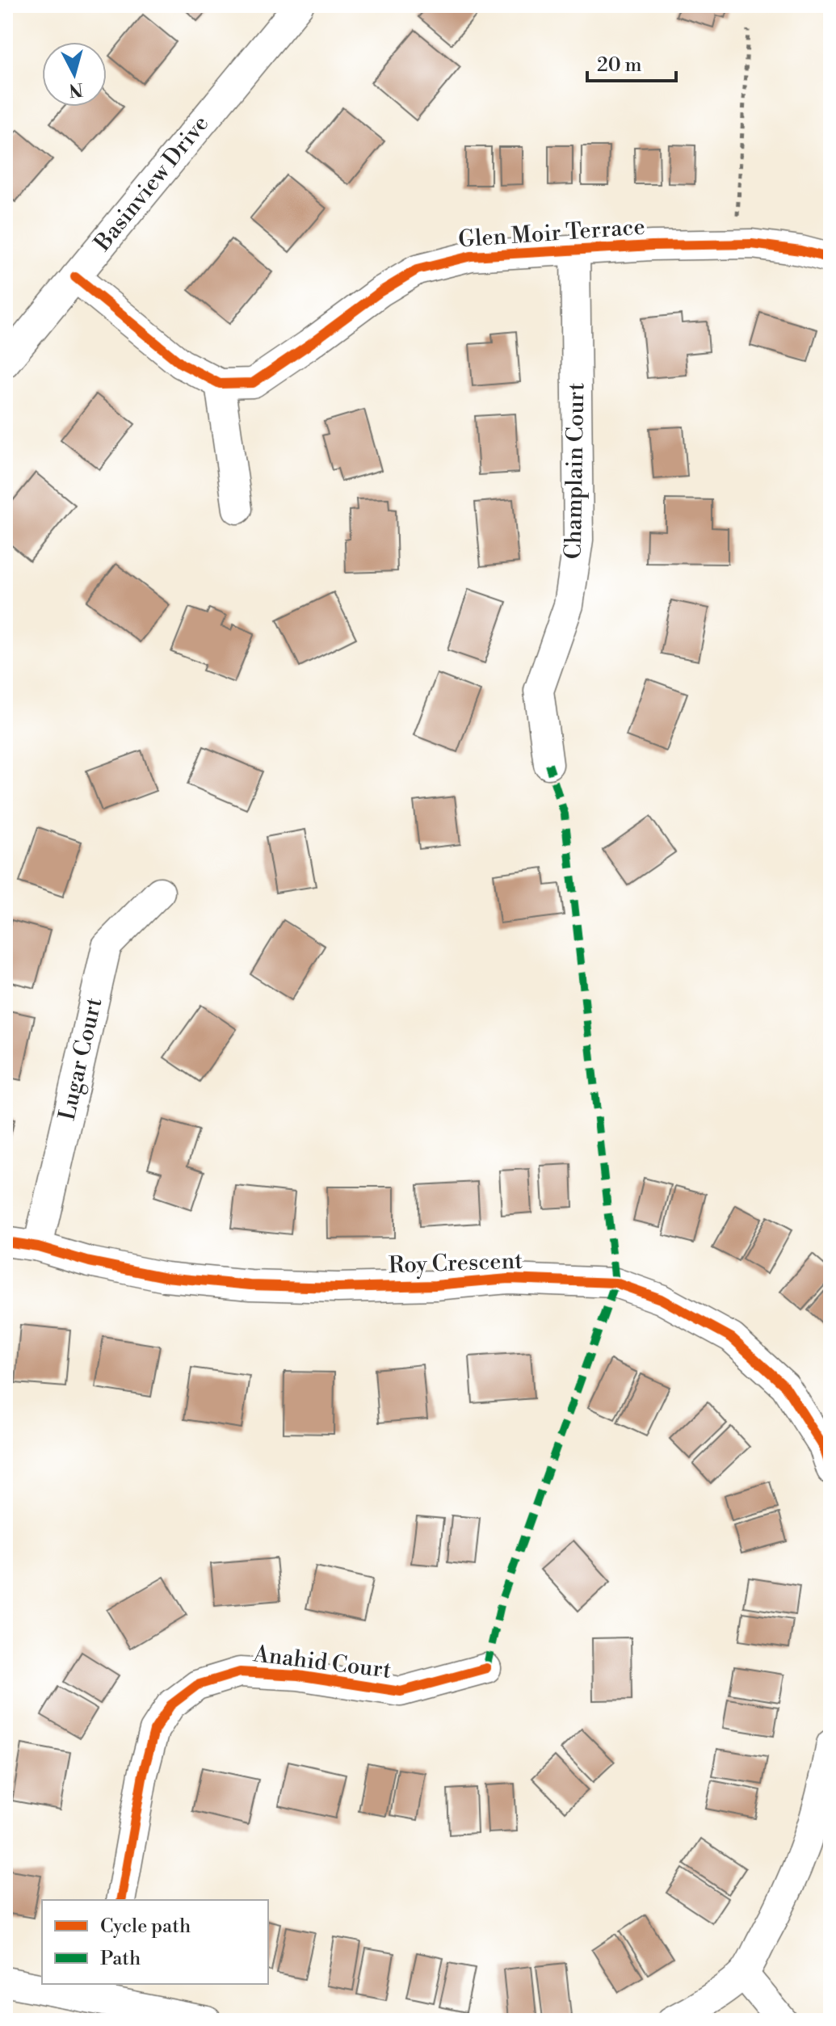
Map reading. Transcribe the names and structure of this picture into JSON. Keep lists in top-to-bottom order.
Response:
{
  "streets": {
    "street": [
      "Basinview Drive",
      "Glen Moir Terrace",
      "Champlain Court",
      "Lugar Court",
      "Roy Crescent",
      "Anahid Court"
    ]
  },
  "crossings": [
    ["Basinview Drive", "Glen Moir Terrace"],
    ["Glen Moir Terrace", "Champlain Court"],
    ["Lugar Court", "Roy Crescent"]
  ],
  "legend": ["Cycle path", "Path"],
  "scale_bar": "20 m",
  "north": "bottom"
}
